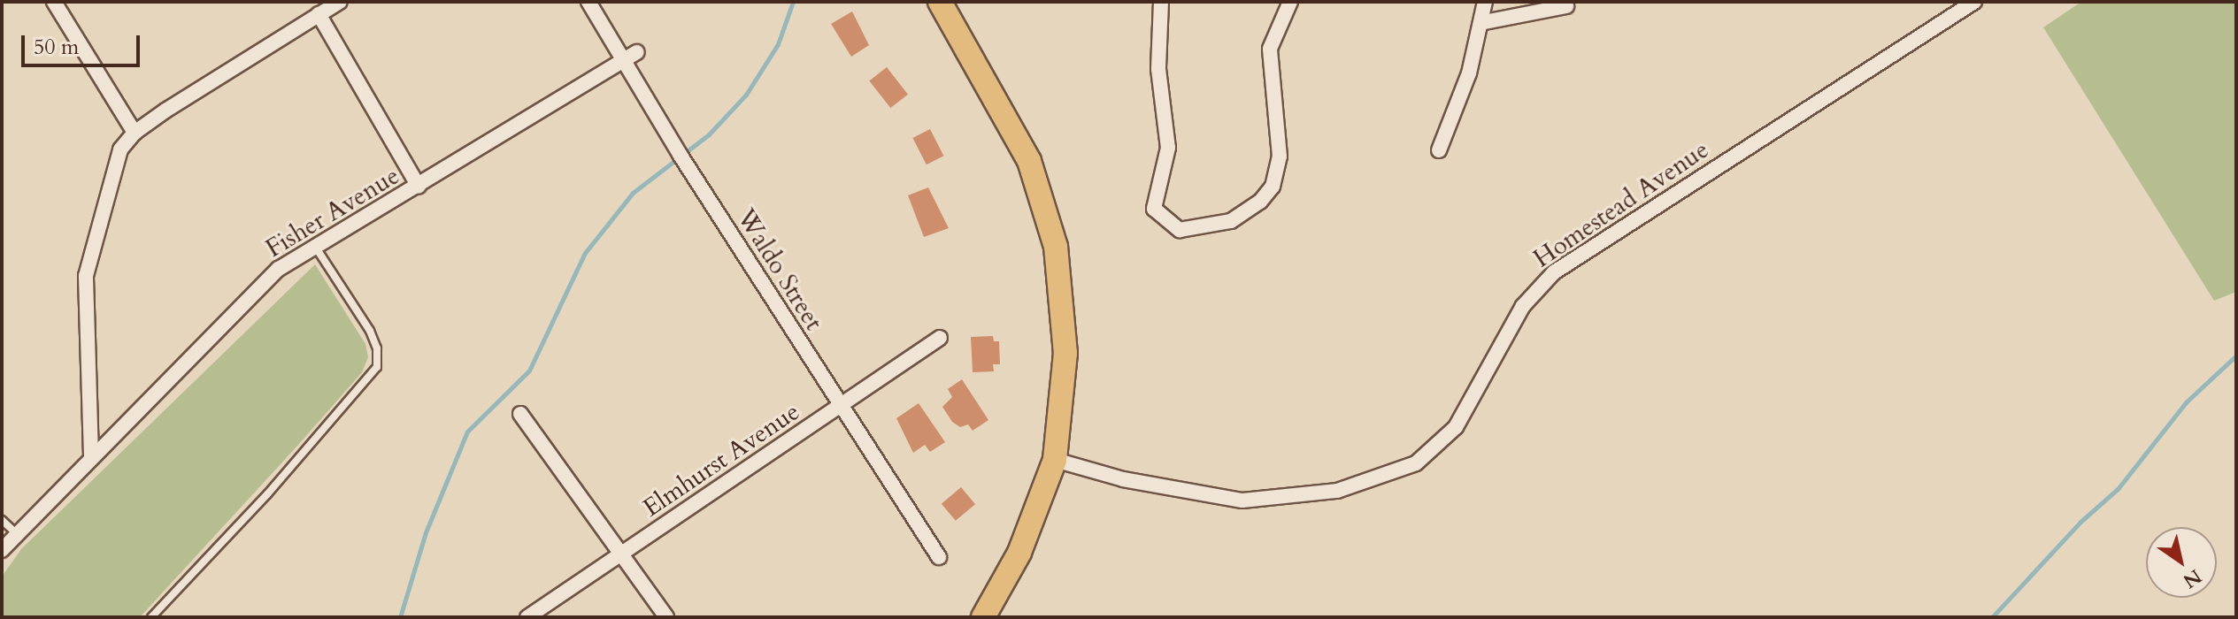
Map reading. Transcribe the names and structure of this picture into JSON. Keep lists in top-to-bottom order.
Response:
{
  "streets": {
    "street": [
      "Homestead Avenue",
      "Fisher Avenue",
      "Waldo Street",
      "Elmhurst Avenue"
    ]
  },
  "crossings": [
    ["Fisher Avenue", "Waldo Street"],
    ["Waldo Street", "Elmhurst Avenue"]
  ],
  "scale_bar": "50 m",
  "north": "bottom right"
}
